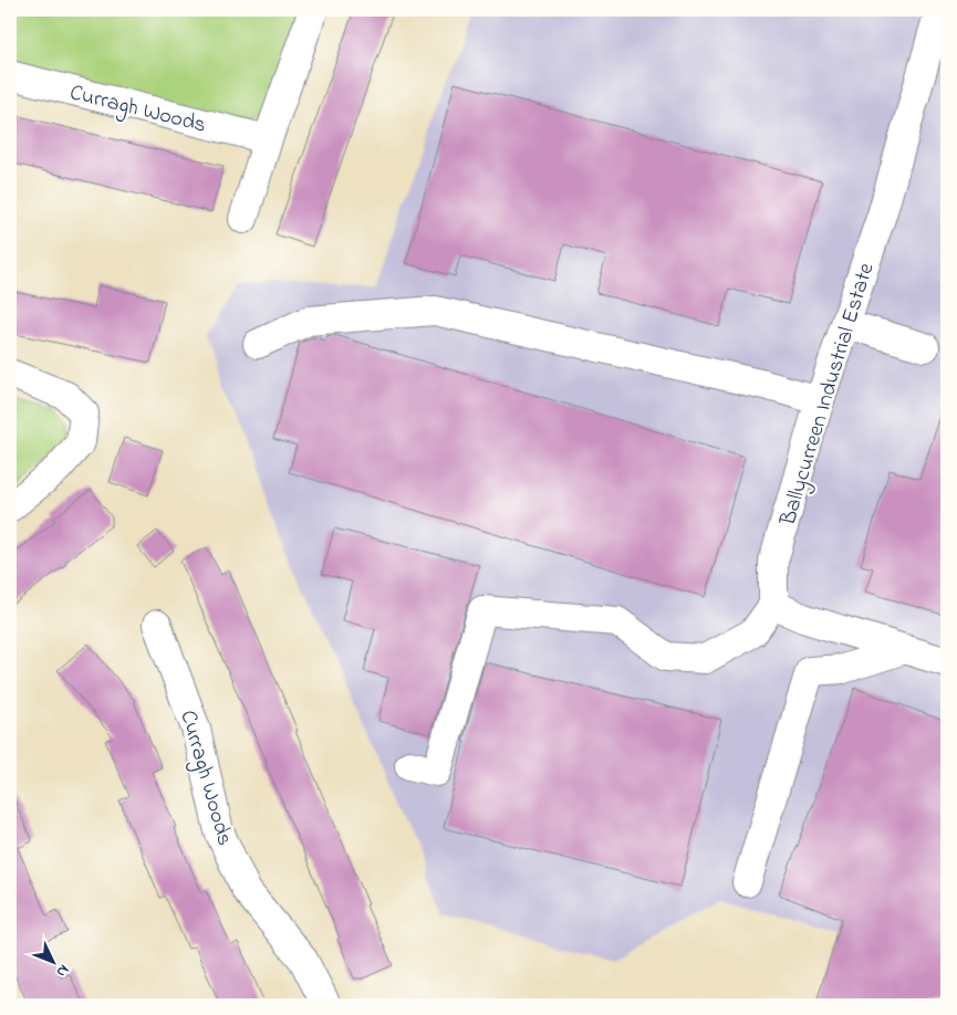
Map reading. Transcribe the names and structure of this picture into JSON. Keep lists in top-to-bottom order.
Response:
{
  "streets": {
    "street": ["Curragh Woods", "Ballycurreen Industrial Estate"]
  },
  "north": "bottom right"
}
